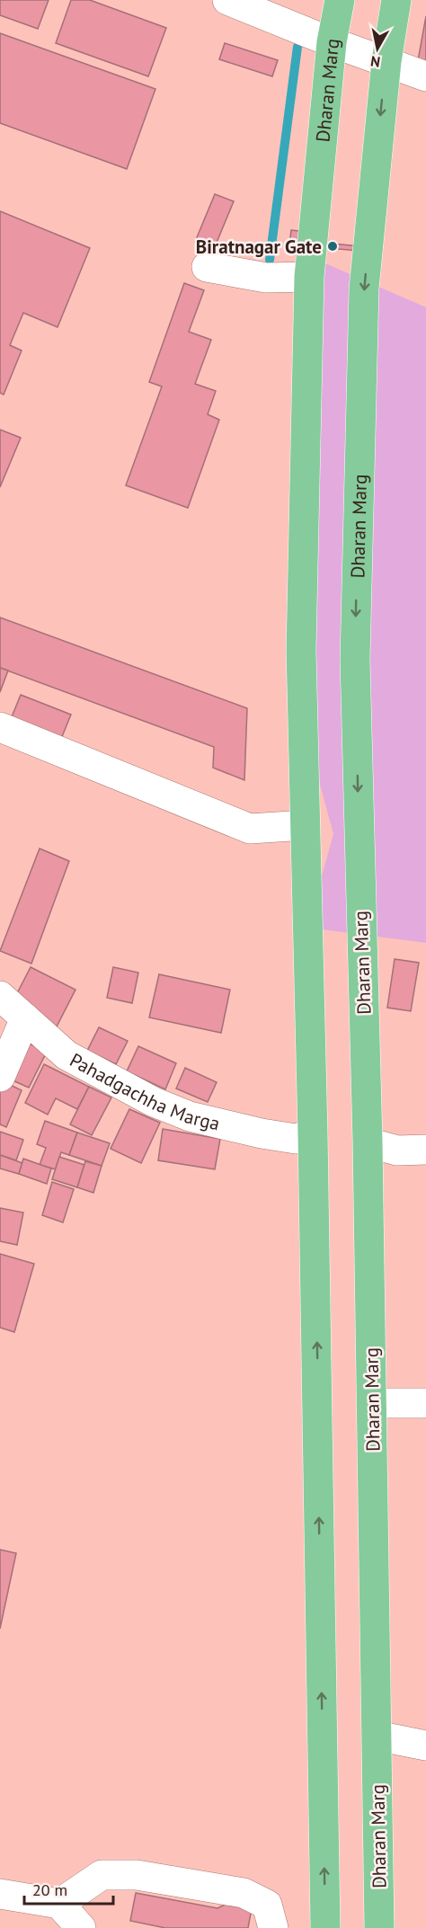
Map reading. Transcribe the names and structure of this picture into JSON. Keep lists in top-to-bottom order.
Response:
{
  "streets": {
    "main road": ["Dharan Marg"],
    "street": ["Pahadgachha Marga"]
  },
  "crossings": [
    ["Dharan Marg", "Pahadgachha Marga"]
  ],
  "places": ["Biratnagar Gate"],
  "scale_bar": "20 m",
  "north": "bottom"
}
